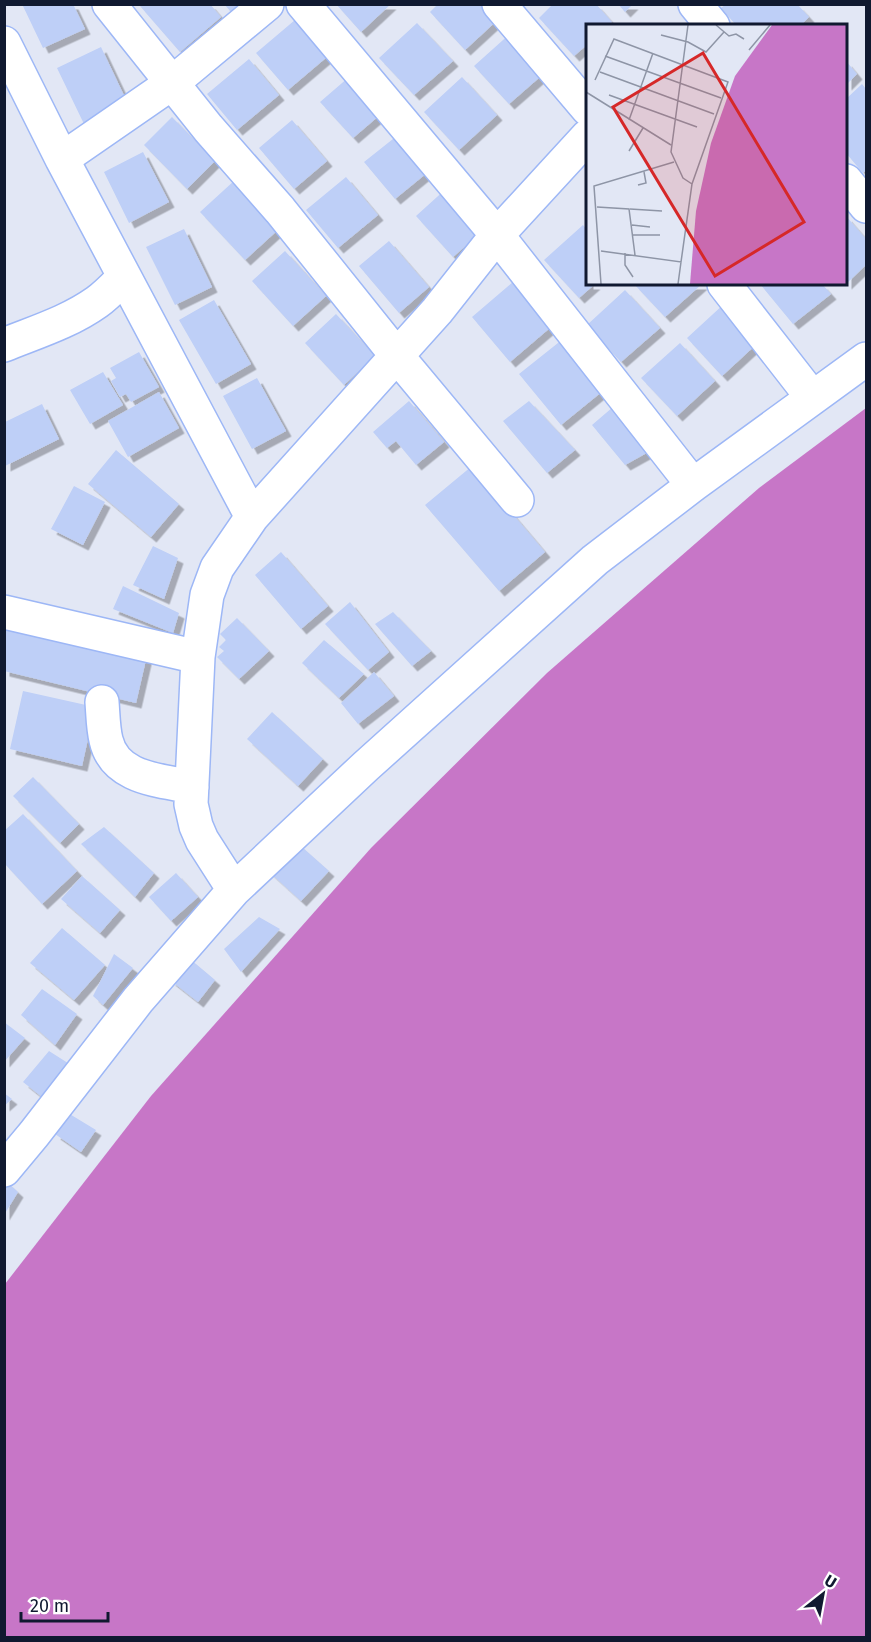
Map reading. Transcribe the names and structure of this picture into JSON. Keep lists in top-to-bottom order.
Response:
{
  "scale_bar": "20 m",
  "north": "top right"
}
